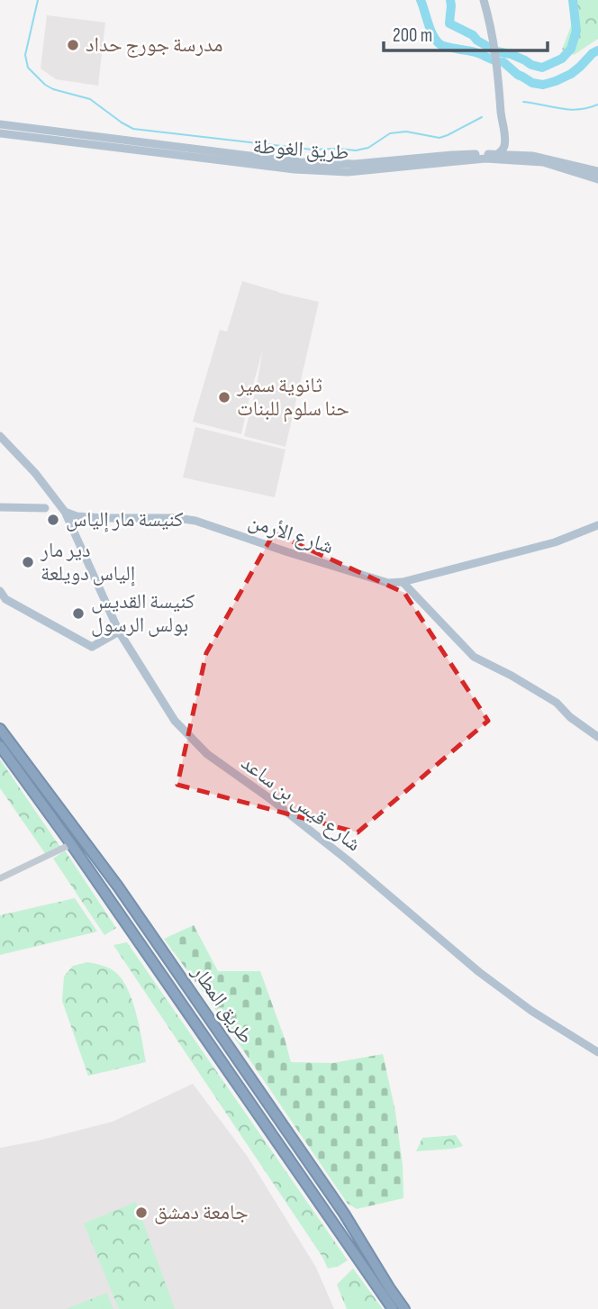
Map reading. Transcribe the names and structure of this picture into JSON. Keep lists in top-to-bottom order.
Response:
{
  "streets": {
    "highway": ["طريق المطار"],
    "main road": ["طريق الغوطة", "شارع الأرمن", "شارع قيس بن ساعد"]
  },
  "crossings": [
    ["شارع الأرمن", "شارع قيس بن ساعد"]
  ],
  "places": [
    "مدرسة جورج حداد",
    "ثانوية سمير حنا سلوم للبنات",
    "كنيسة مار إلياس",
    "دير مار إلياس دويلعة",
    "كنيسة القديس بولس الرسول",
    "جامعة دمشق"
  ],
  "scale_bar": "200 m"
}
